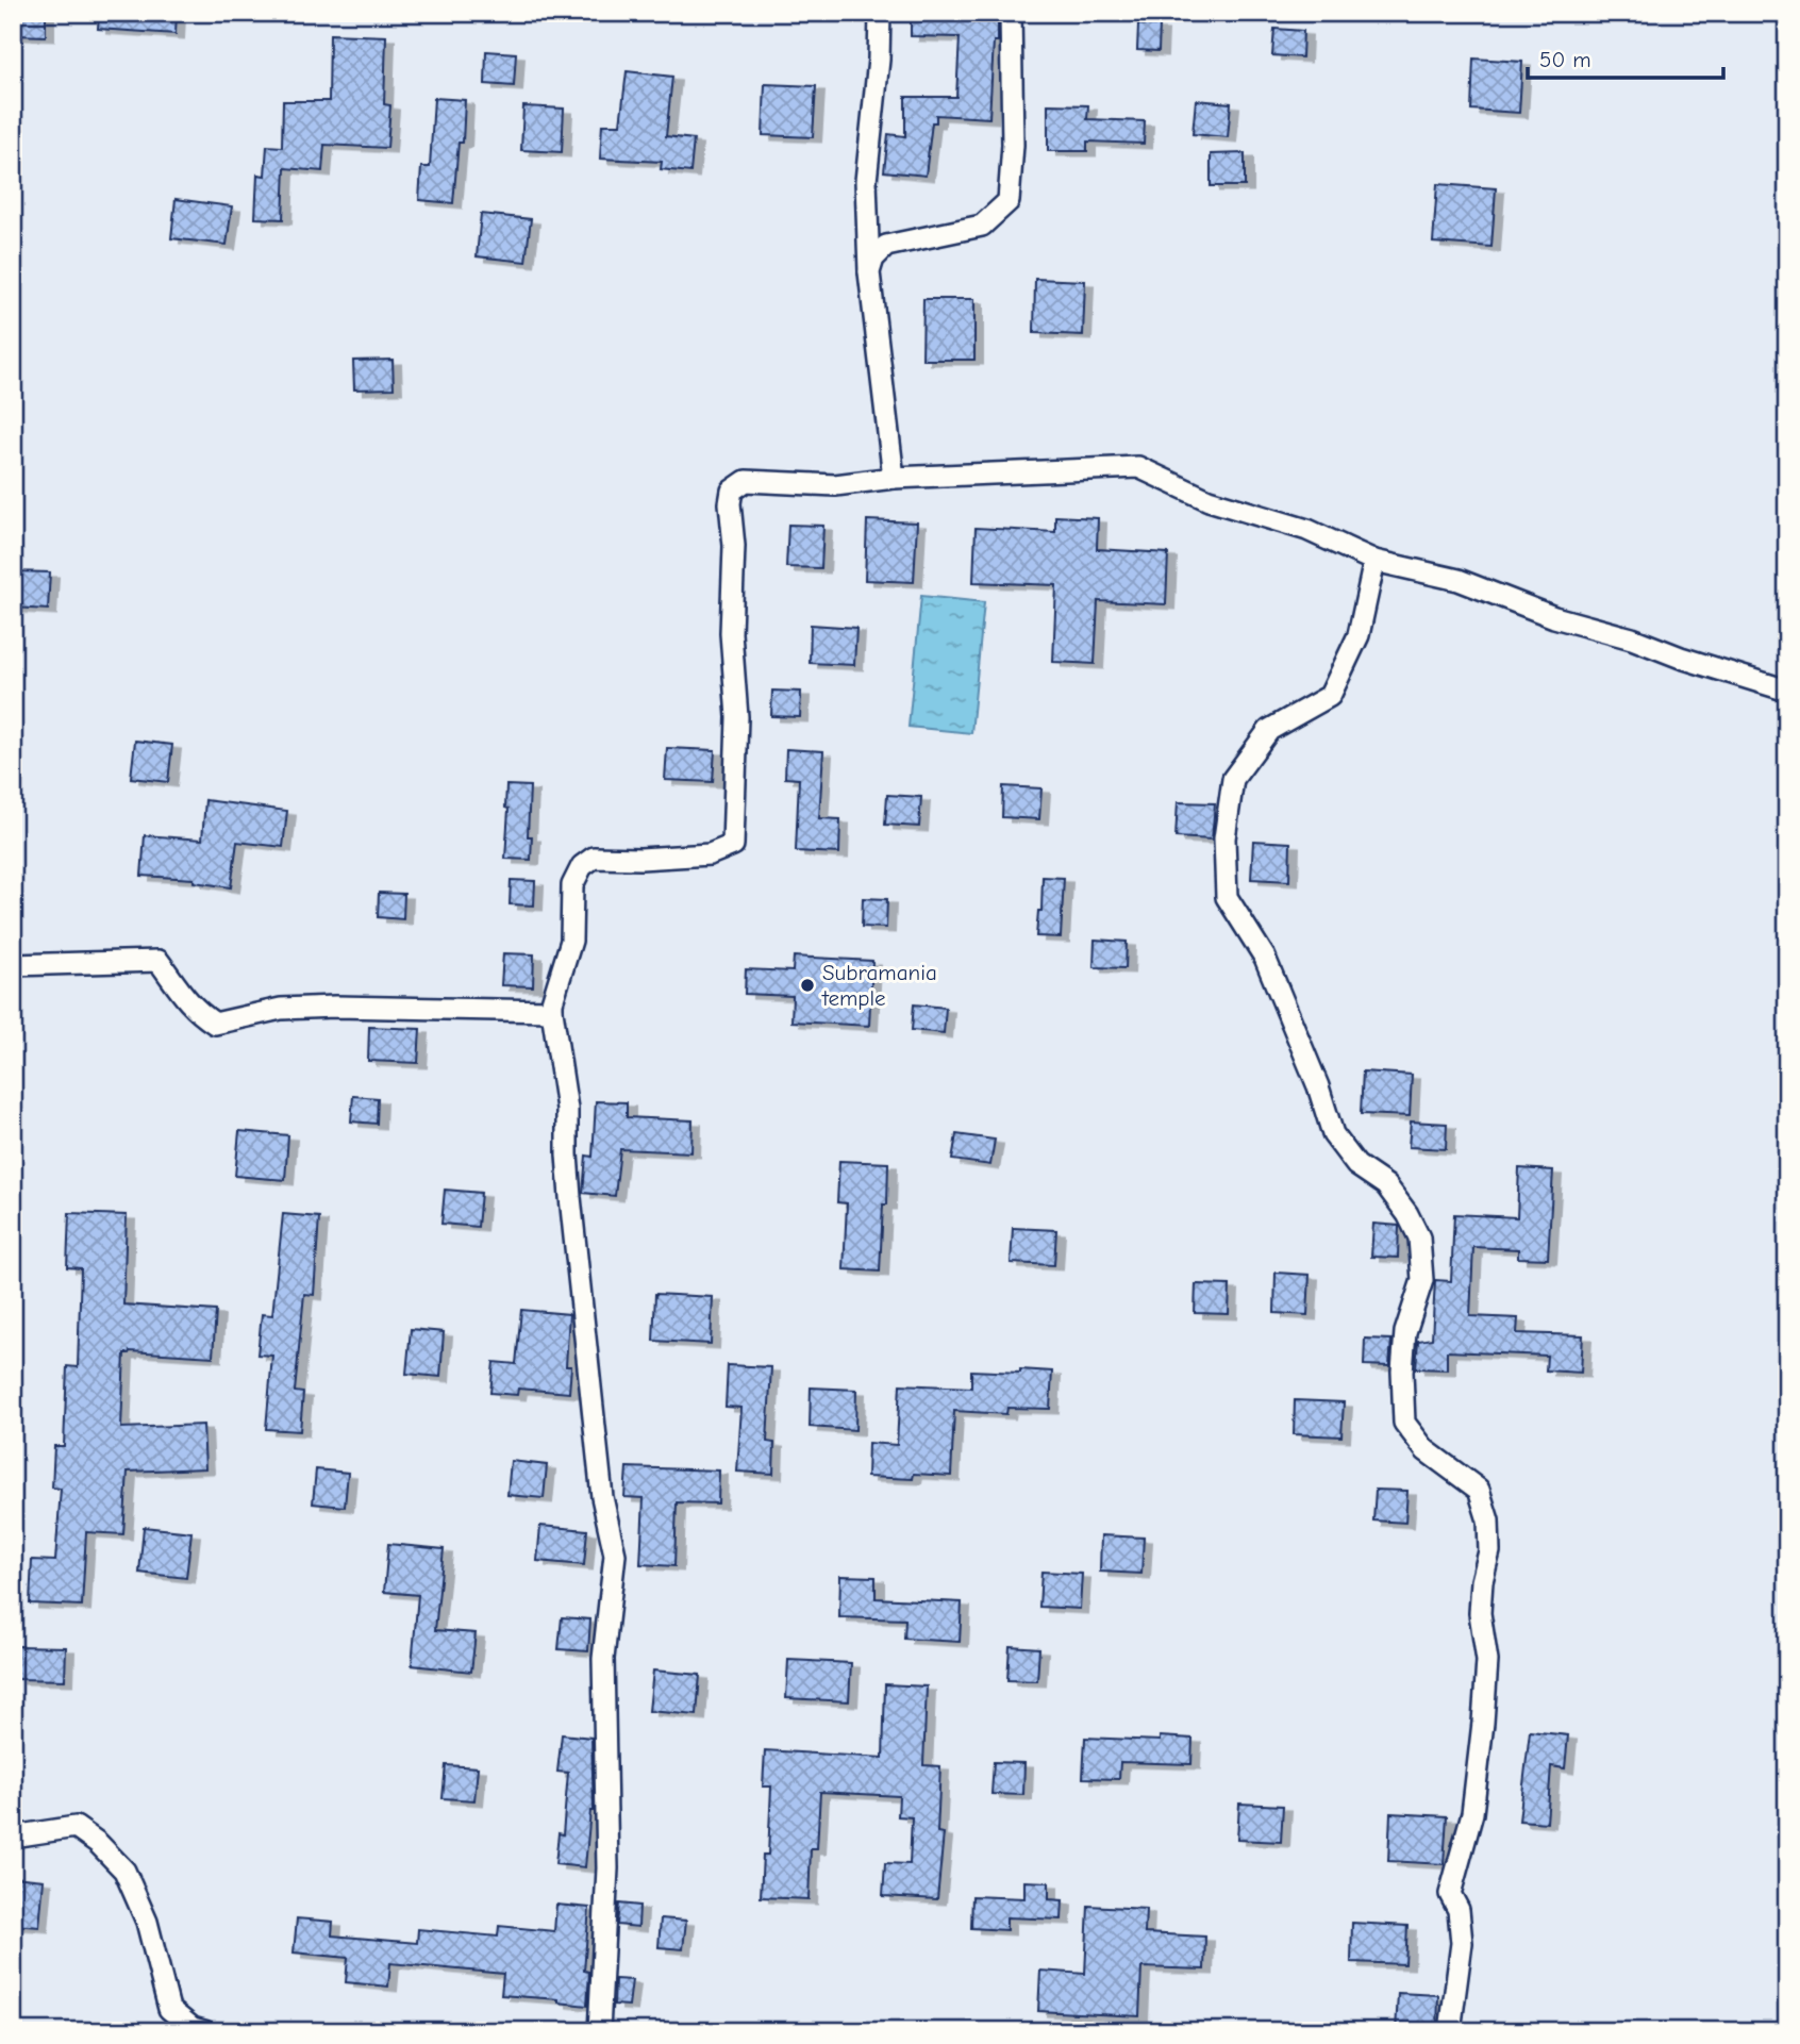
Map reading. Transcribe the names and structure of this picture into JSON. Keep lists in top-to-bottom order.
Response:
{
  "places": ["Subramania temple"],
  "scale_bar": "50 m"
}
